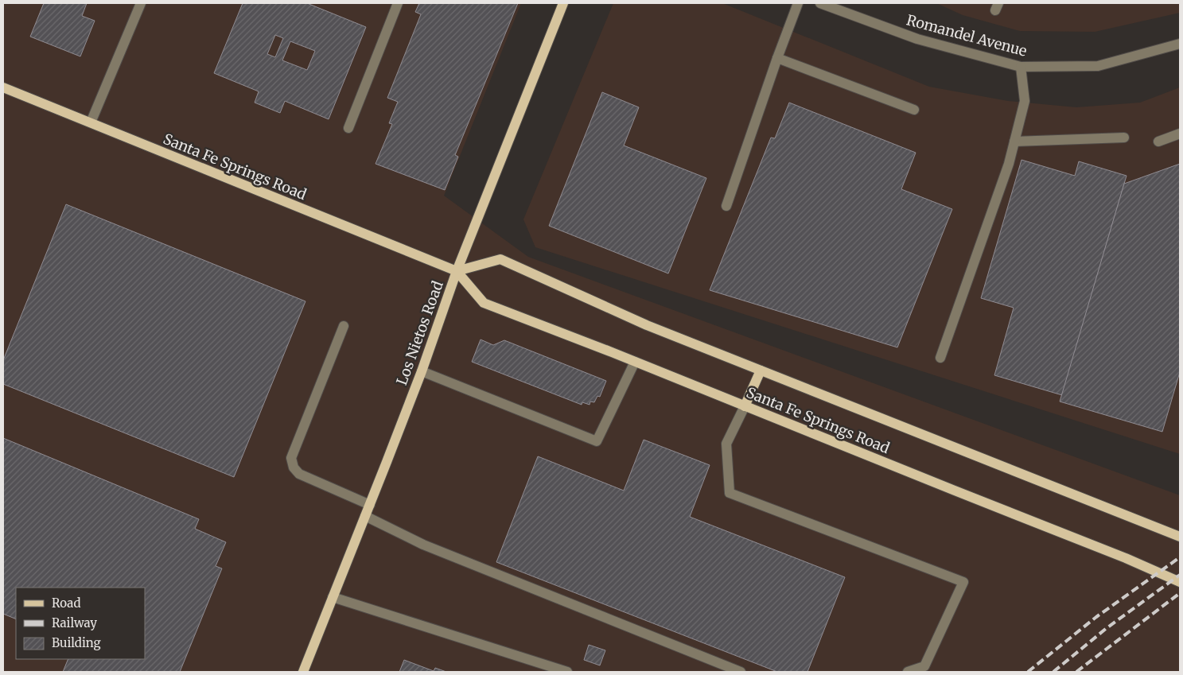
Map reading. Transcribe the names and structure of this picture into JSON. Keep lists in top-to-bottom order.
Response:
{
  "streets": {
    "main road": ["Santa Fe Springs Road", "Los Nietos Road"],
    "street": ["Romandel Avenue"]
  },
  "crossings": [
    ["Santa Fe Springs Road", "Los Nietos Road"]
  ],
  "legend": ["Road", "Railway", "Building"]
}
